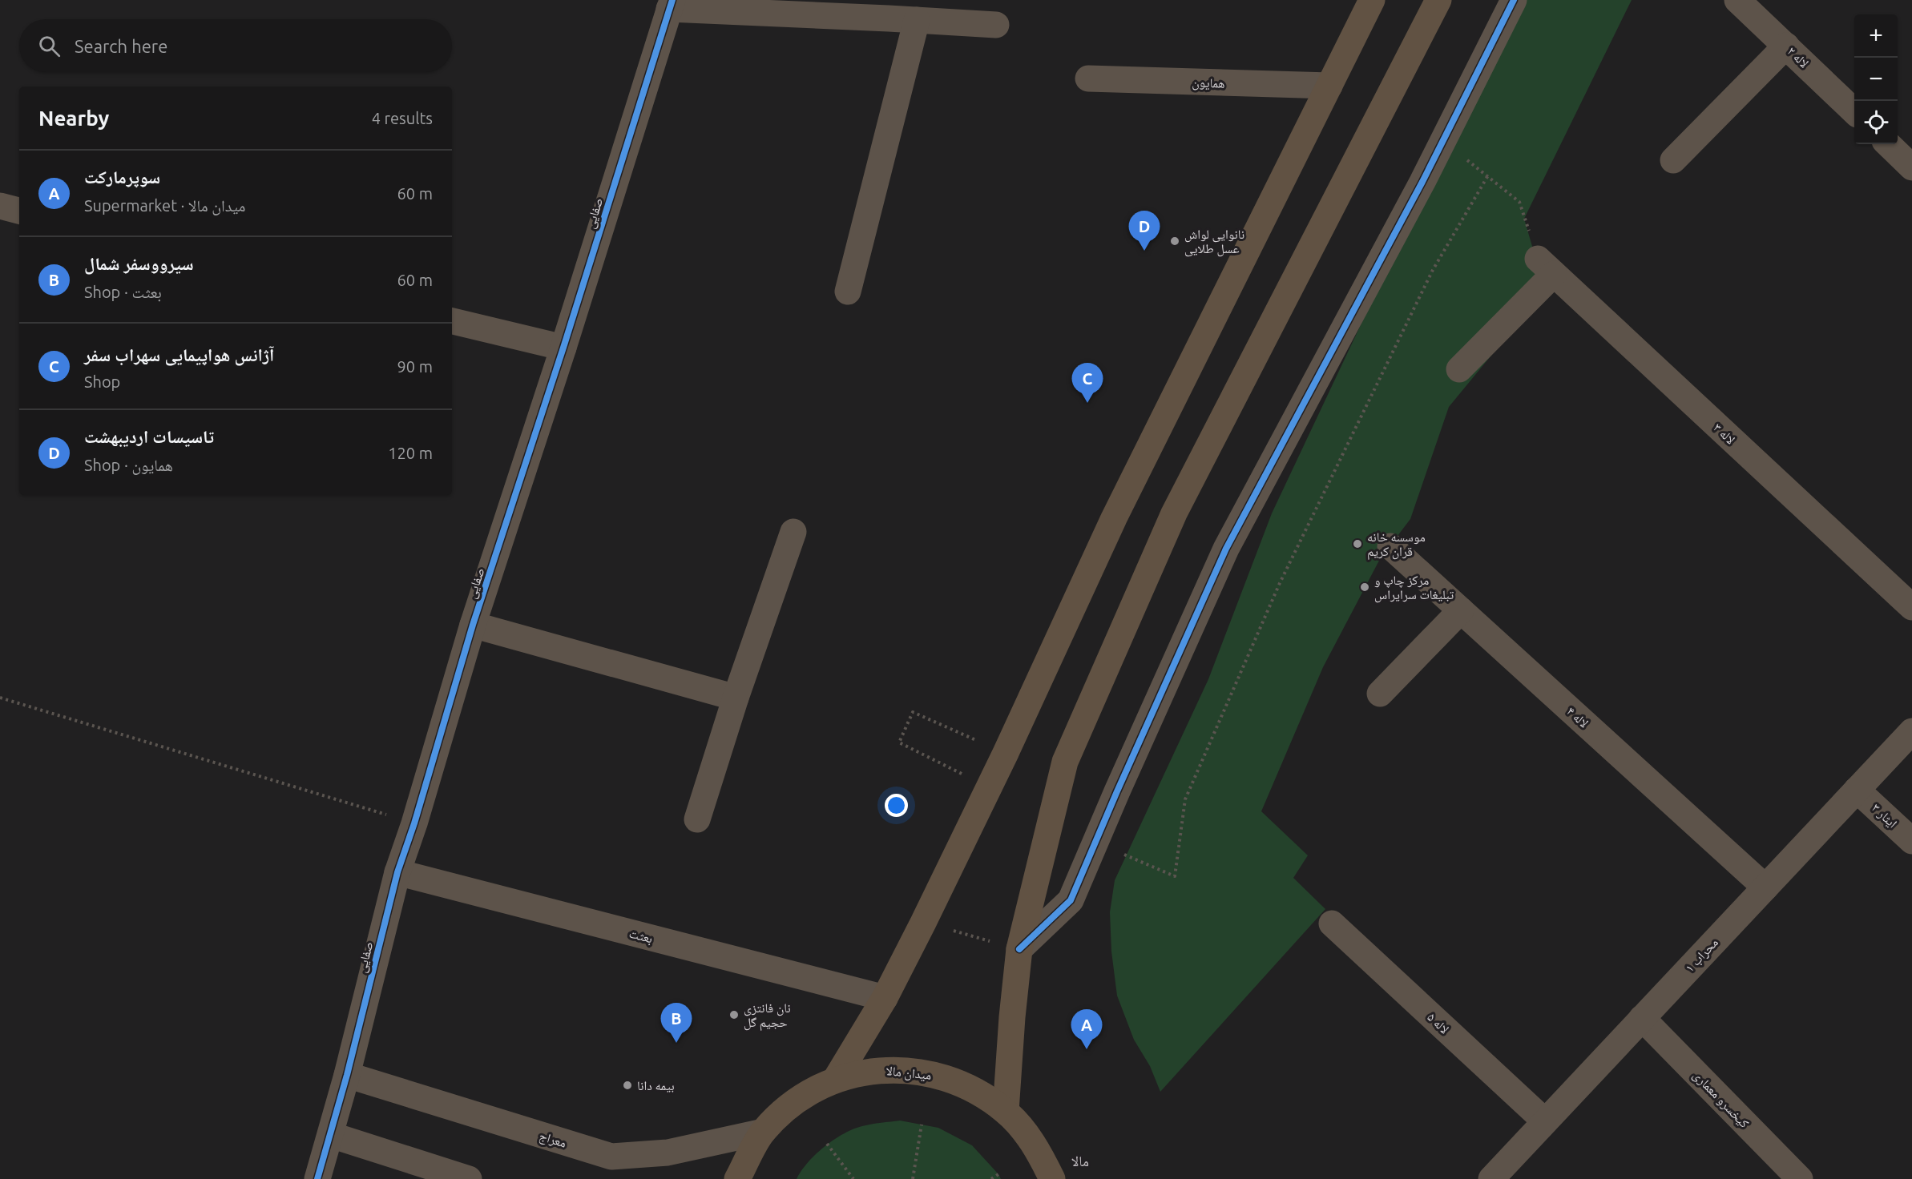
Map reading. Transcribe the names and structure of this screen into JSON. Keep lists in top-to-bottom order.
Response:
{
  "streets": {
    "main road": ["میدان مالا"],
    "street": [
      "لاله ۲",
      "همایون",
      "صفایی",
      "لاله ۳",
      "لاله ۴",
      "ایثار ۳",
      "بعثت",
      "محراب ۱",
      "لاله ۵",
      "کیخسرو معماری",
      "معراج"
    ]
  },
  "crossings": [
    ["صفایی", "بعثت"],
    ["صفایی", "معراج"],
    ["لاله ۴", "محراب ۱"],
    ["ایثار ۳", "محراب ۱"],
    ["محراب ۱", "لاله ۵"],
    ["محراب ۱", "کیخسرو معماری"],
    ["میدان مالا", "معراج"]
  ],
  "districts": ["مالا"],
  "places": [
    "نانوایی لواش عسل طلایی",
    "موسسه خانه قران کریم",
    "مرکز چاپ و تبلیغات سرایراس",
    "نان فانتزی حجیم گل",
    "بیمه دانا"
  ],
  "page": {
    "map_buttons": ["+", "−"],
    "search": "Search here",
    "heading": ["Nearby", "4 results"],
    "list": [
      {
        "mark": "A",
        "name": "سوپرمارکت",
        "note": "Supermarket · میدان مالا",
        "value": "60 m"
      },
      {
        "mark": "B",
        "name": "سیرووسفر شمال",
        "note": "Shop · بعثت",
        "value": "60 m"
      },
      {
        "mark": "C",
        "name": "آژانس هواپیمایی سهراب سفر",
        "note": "Shop",
        "value": "90 m"
      },
      {
        "mark": "D",
        "name": "تاسیسات اردیبهشت",
        "note": "Shop · همایون",
        "value": "120 m"
      }
    ],
    "pins": [
      "D",
      "C",
      "B",
      "A"
    ]
  }
}
